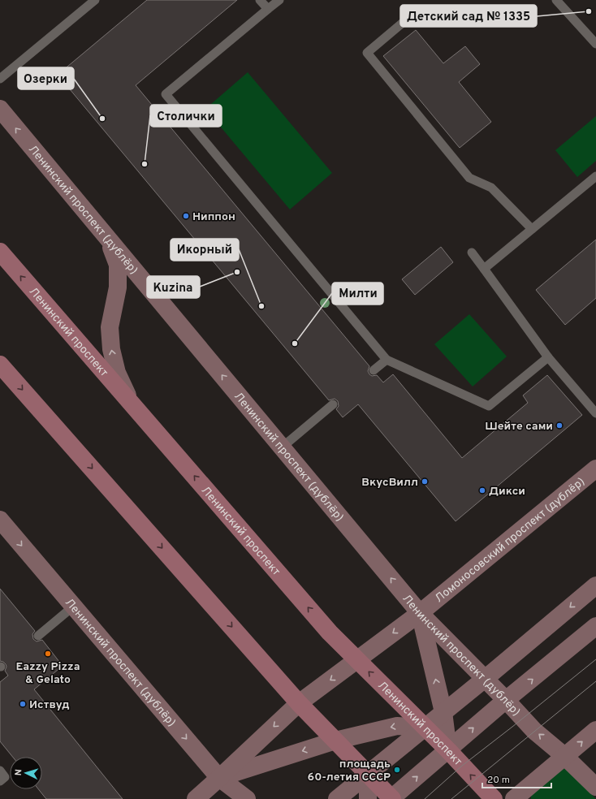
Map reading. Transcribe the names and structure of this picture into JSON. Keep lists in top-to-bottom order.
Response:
{
  "streets": {
    "main road": ["Ленинский проспект"],
    "street": ["Ленинский проспект (дублёр)", "Ломоносовский проспект (дублёр)"]
  },
  "crossings": [
    ["Ленинский проспект (дублёр)", "Ломоносовский проспект (дублёр)"],
    ["Ленинский проспект", "Ломоносовский проспект (дублёр)"]
  ],
  "places": [
    "Детский сад № 1335",
    "Озерки",
    "Столички",
    "Ниппон",
    "Kuzina",
    "Икорный",
    "Милти",
    "Шейте сами",
    "ВкусВилл",
    "Дикси",
    "Eazzy Pizza & Gelato",
    "Иствуд",
    "площадь 60-летия СССР"
  ],
  "scale_bar": "20 m",
  "north": "left"
}
